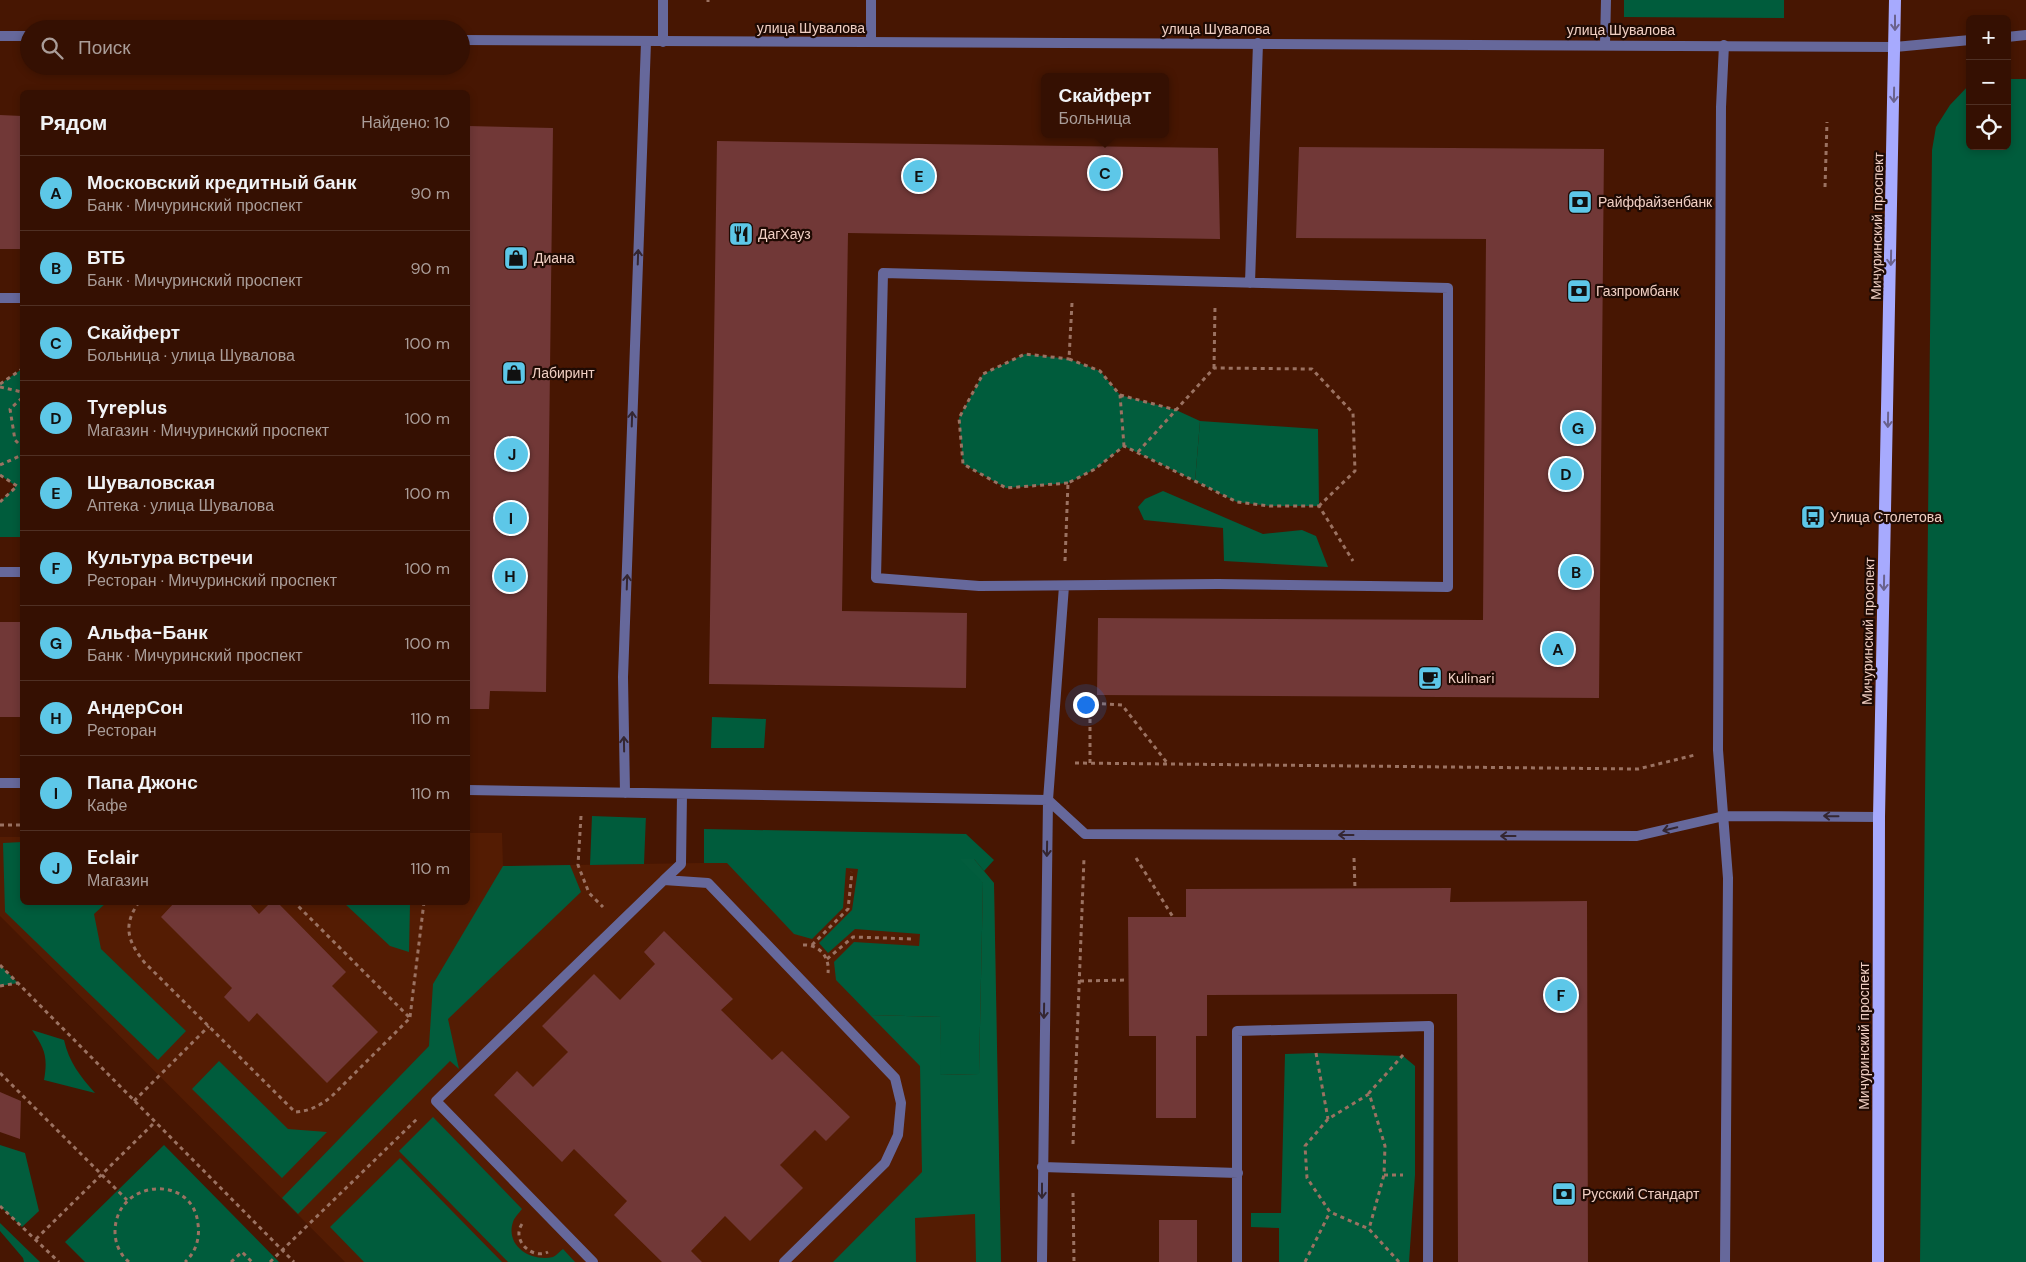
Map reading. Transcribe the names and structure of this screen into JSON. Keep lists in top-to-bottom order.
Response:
{
  "streets": {
    "main road": ["Мичуринский проспект"],
    "street": ["улица Шувалова"]
  },
  "crossings": [
    ["улица Шувалова", "Мичуринский проспект"]
  ],
  "one_way": ["Мичуринский проспект"],
  "places": {
    "bank": ["Райффайзенбанк", "Газпромбанк", "Русский Стандарт"],
    "restaurant": ["ДагХауз"],
    "shop": ["Диана", "Лабиринт"],
    "bus stop": ["Улица Столетова"],
    "cafe": ["Kulinari"]
  },
  "page": {
    "map_buttons": ["+", "−"],
    "search": "Поиск",
    "popup": ["Скайферт", "Больница"],
    "heading": ["Рядом", "Найдено: 10"],
    "pins": [
      "C",
      "E",
      "G",
      "J",
      "D",
      "I",
      "B",
      "H",
      "A",
      "F"
    ],
    "list": [
      {
        "mark": "A",
        "name": "Московский кредитный банк",
        "note": "Банк · Мичуринский проспект",
        "value": "90 m"
      },
      {
        "mark": "B",
        "name": "ВТБ",
        "note": "Банк · Мичуринский проспект",
        "value": "90 m"
      },
      {
        "mark": "C",
        "name": "Скайферт",
        "note": "Больница · улица Шувалова",
        "value": "100 m"
      },
      {
        "mark": "D",
        "name": "Tyreplus",
        "note": "Магазин · Мичуринский проспект",
        "value": "100 m"
      },
      {
        "mark": "E",
        "name": "Шуваловская",
        "note": "Аптека · улица Шувалова",
        "value": "100 m"
      },
      {
        "mark": "F",
        "name": "Культура встречи",
        "note": "Ресторан · Мичуринский проспект",
        "value": "100 m"
      },
      {
        "mark": "G",
        "name": "Альфа-Банк",
        "note": "Банк · Мичуринский проспект",
        "value": "100 m"
      },
      {
        "mark": "H",
        "name": "АндерСон",
        "note": "Ресторан",
        "value": "110 m"
      },
      {
        "mark": "I",
        "name": "Папа Джонс",
        "note": "Кафе",
        "value": "110 m"
      },
      {
        "mark": "J",
        "name": "Eclair",
        "note": "Магазин",
        "value": "110 m"
      }
    ]
  }
}
